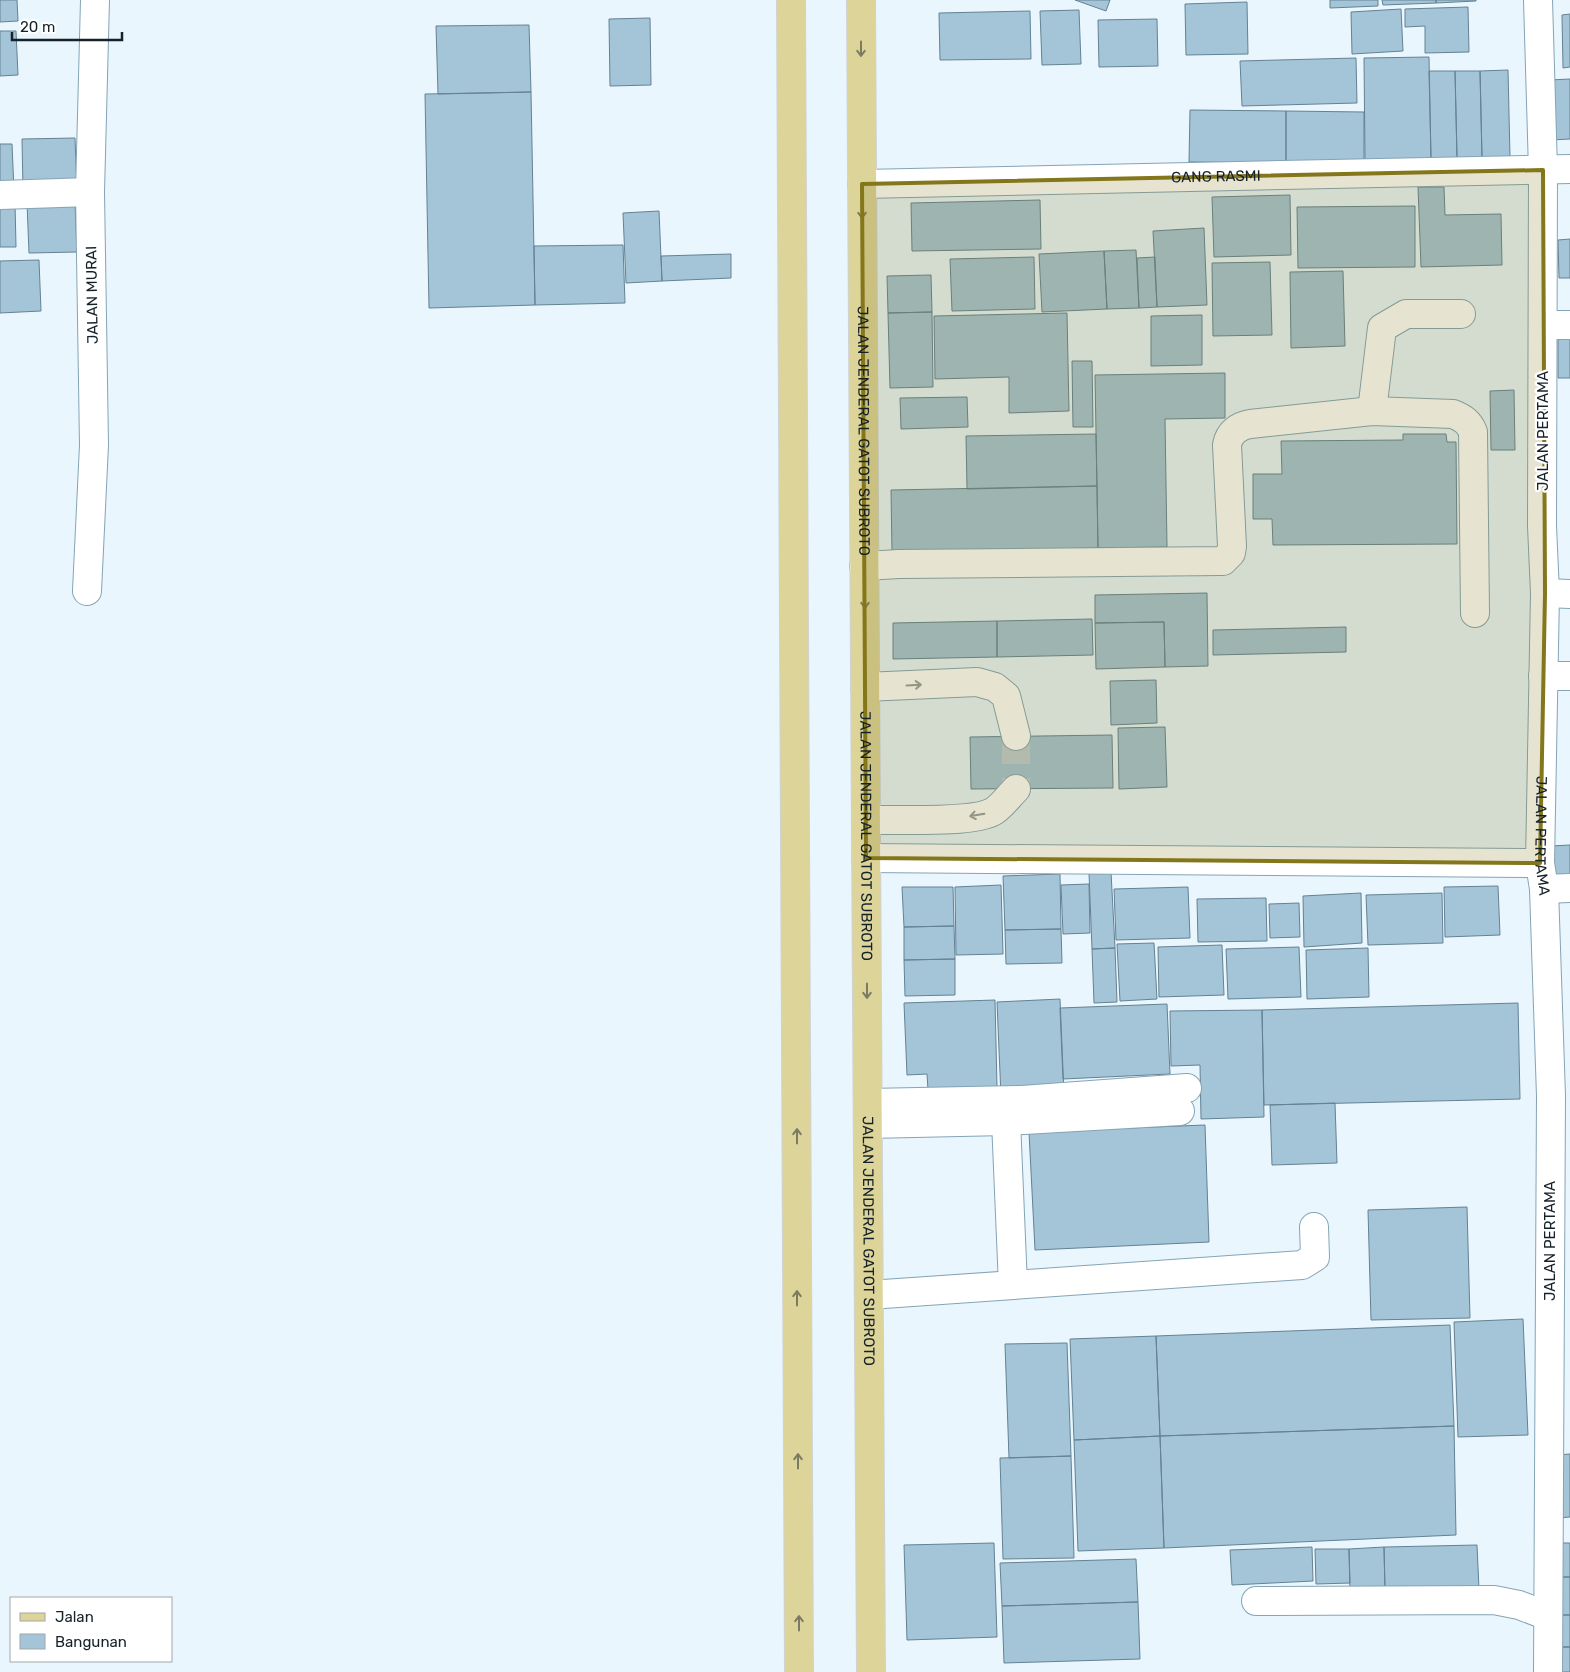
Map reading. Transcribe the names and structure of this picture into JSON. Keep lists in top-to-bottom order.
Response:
{
  "streets": {
    "main road": ["JALAN JENDERAL GATOT SUBROTO"],
    "street": ["GANG RASMI", "JALAN MURAI", "JALAN PERTAMA"]
  },
  "crossings": [
    ["GANG RASMI", "JALAN JENDERAL GATOT SUBROTO"],
    ["GANG RASMI", "JALAN PERTAMA"]
  ],
  "legend": ["Jalan", "Bangunan"],
  "scale_bar": "20 m"
}
